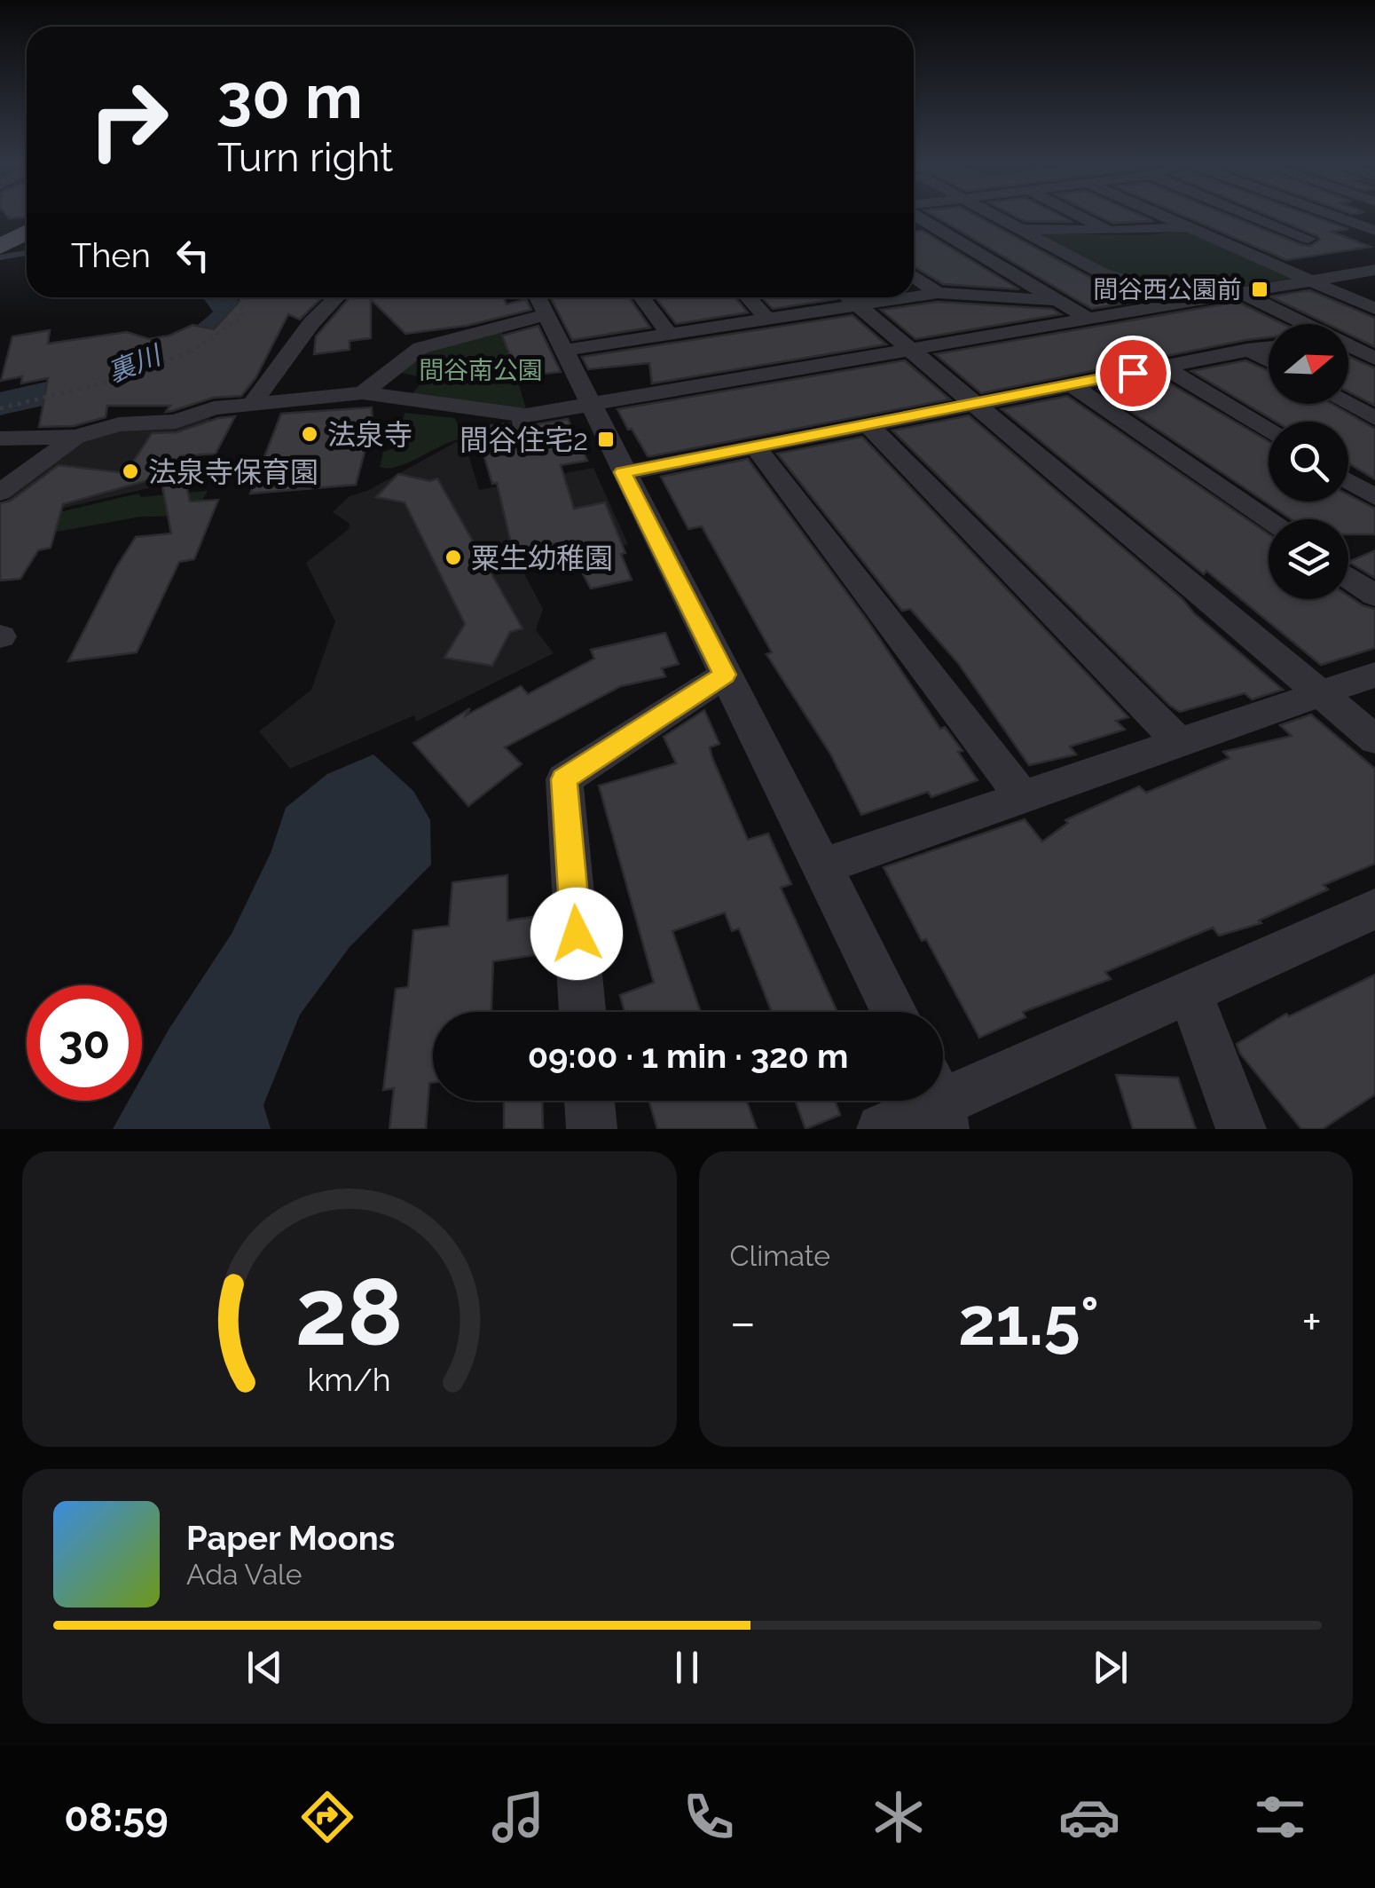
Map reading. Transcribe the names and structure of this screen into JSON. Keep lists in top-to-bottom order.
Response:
{
  "water": ["裏川"],
  "parks": ["間谷南公園"],
  "places": {
    "transit": ["間谷西公園前", "間谷住宅2"],
    "other": ["法泉寺", "法泉寺保育園", "粟生幼稚園"]
  },
  "north": "right",
  "page": {
    "turn": ["30 m", "Turn right"],
    "then": "Then",
    "limit": "30",
    "trip": "09:00 · 1 min · 320 m",
    "tile": "Climate",
    "heat": ["−", "21.5°", "+"],
    "song": ["Paper Moons", "Ada Vale"],
    "tabs": "08:59",
    "gauge": ["28", "km/h"]
  }
}
